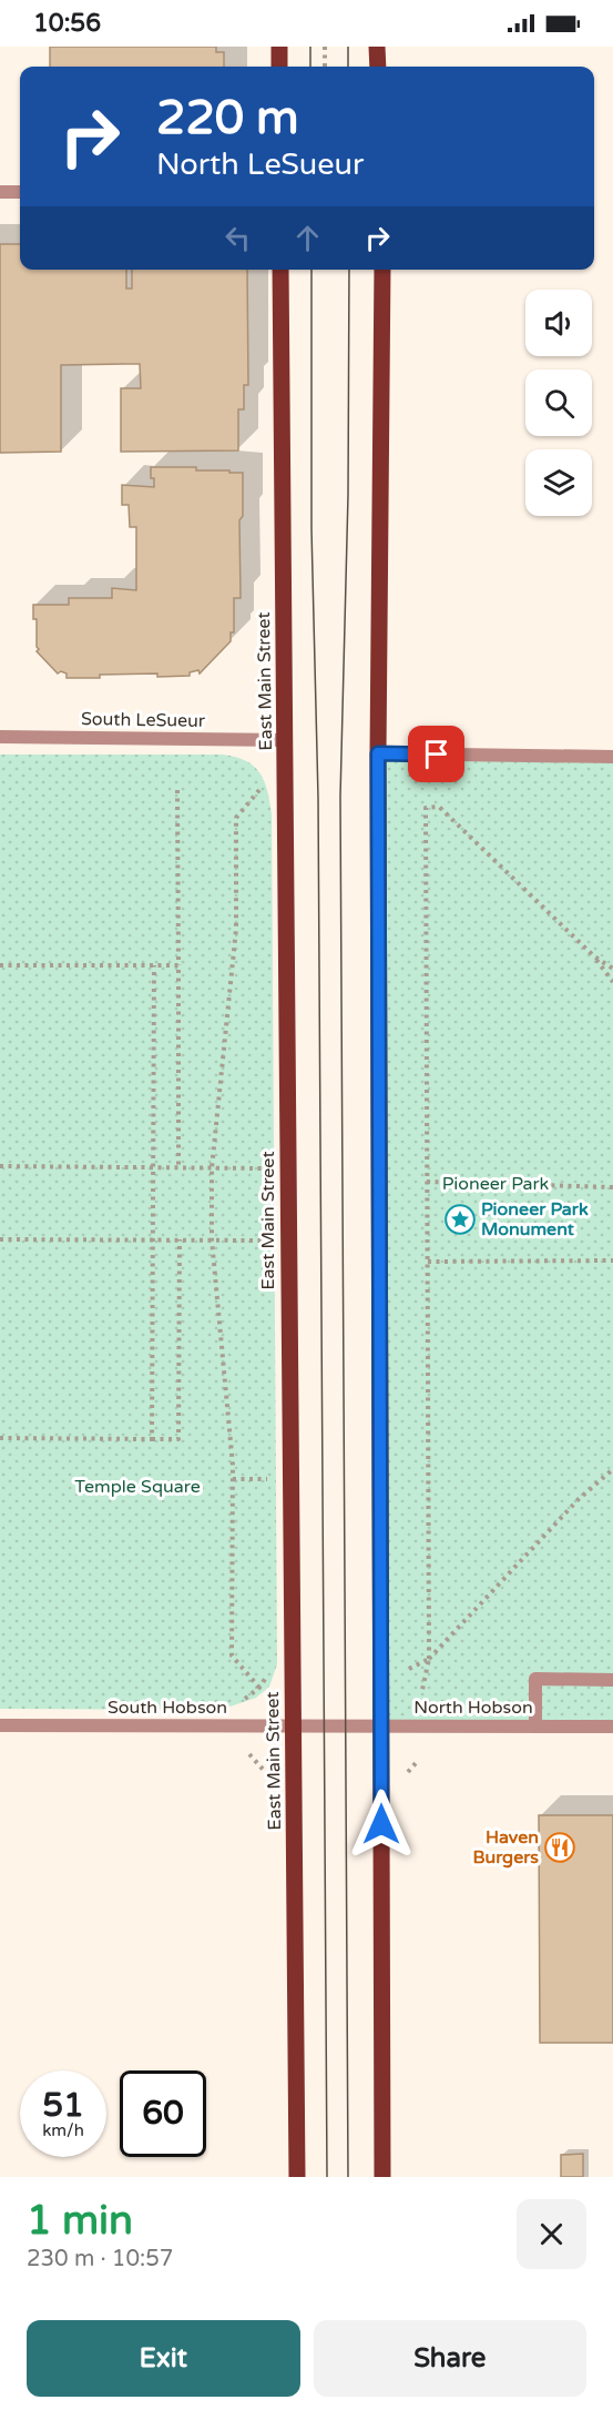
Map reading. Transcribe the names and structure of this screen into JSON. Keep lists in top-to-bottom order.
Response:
{
  "streets": {
    "main road": ["East Main Street"],
    "street": ["South LeSueur", "South Hobson", "North Hobson"]
  },
  "crossings": [
    ["East Main Street", "South LeSueur"],
    ["East Main Street", "South Hobson"],
    ["South Hobson", "North Hobson"]
  ],
  "parks": ["Pioneer Park", "Temple Square"],
  "places": {
    "place": ["Pioneer Park Monument"],
    "restaurant": ["Haven Burgers"]
  },
  "page": {
    "status": "10:56",
    "turn": ["220 m", "North LeSueur"],
    "speed": "51 km/h",
    "limit": "60",
    "heading": ["1 min", "230 m · 10:57"],
    "buttons": ["Exit", "Share"]
  }
}
